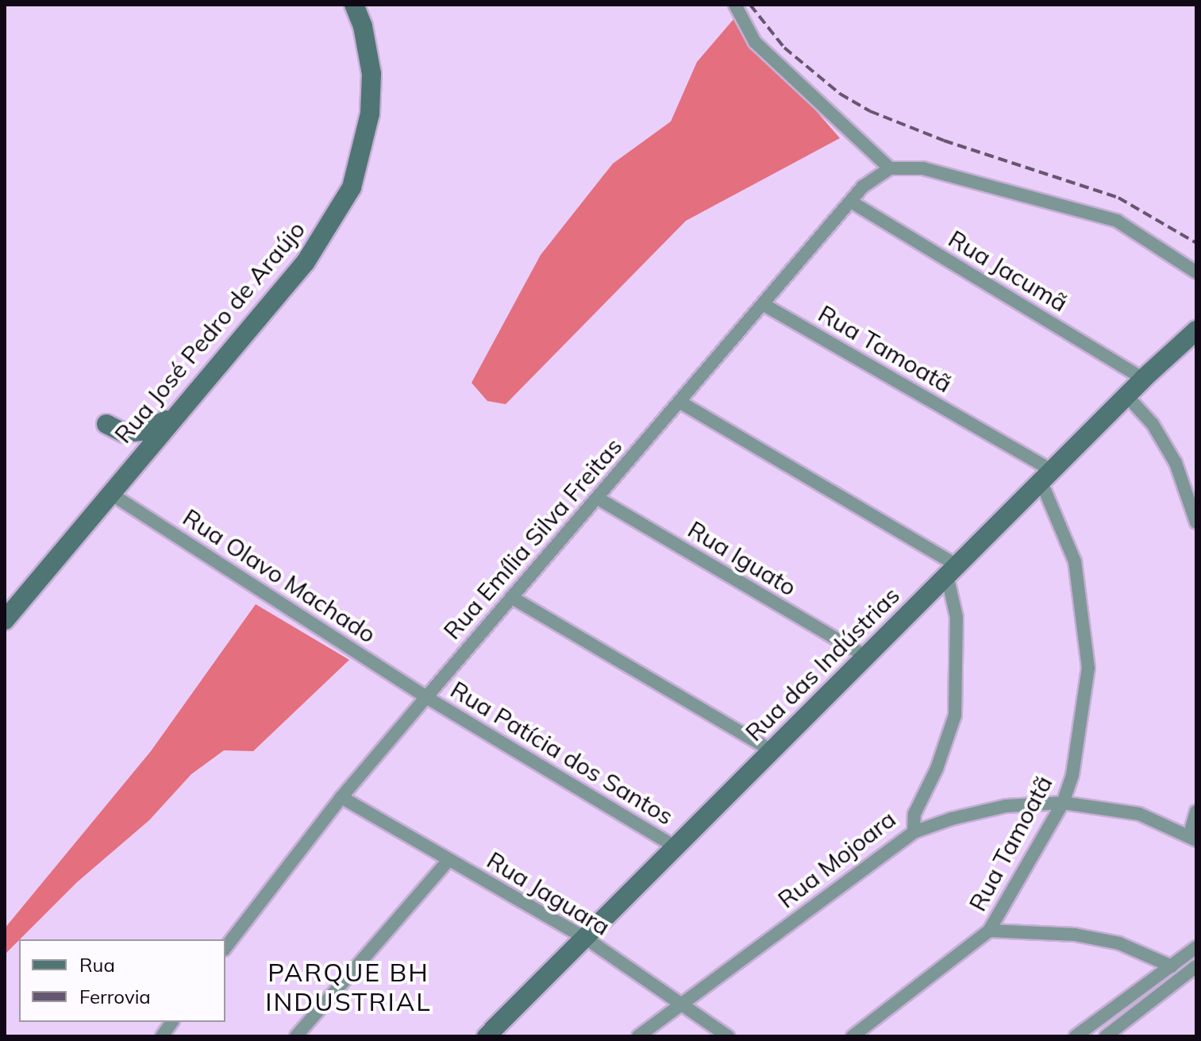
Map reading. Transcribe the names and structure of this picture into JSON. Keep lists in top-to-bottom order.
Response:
{
  "streets": {
    "street": [
      "Rua Jacumã",
      "Rua José Pedro de Araújo",
      "Rua Tamoatã",
      "Rua Emília Silva Freitas",
      "Rua Iguato",
      "Rua Olavo Machado",
      "Rua das Indústrias",
      "Rua Patícia dos Santos",
      "Rua Mojoara",
      "Rua Jaguara"
    ]
  },
  "crossings": [
    ["Rua Jacumã", "Rua Emília Silva Freitas"],
    ["Rua Jacumã", "Rua das Indústrias"],
    ["Rua José Pedro de Araújo", "Rua Olavo Machado"],
    ["Rua Tamoatã", "Rua Emília Silva Freitas"],
    ["Rua Tamoatã", "Rua das Indústrias"],
    ["Rua Emília Silva Freitas", "Rua Iguato"],
    ["Rua Emília Silva Freitas", "Rua Olavo Machado"],
    ["Rua Emília Silva Freitas", "Rua Patícia dos Santos"],
    ["Rua Emília Silva Freitas", "Rua Jaguara"],
    ["Rua Iguato", "Rua das Indústrias"],
    ["Rua Olavo Machado", "Rua Patícia dos Santos"],
    ["Rua das Indústrias", "Rua Patícia dos Santos"],
    ["Rua das Indústrias", "Rua Mojoara"],
    ["Rua das Indústrias", "Rua Jaguara"],
    ["Rua Mojoara", "Rua Jaguara"]
  ],
  "districts": ["PARQUE BH INDUSTRIAL"],
  "legend": ["Rua", "Ferrovia"]
}
